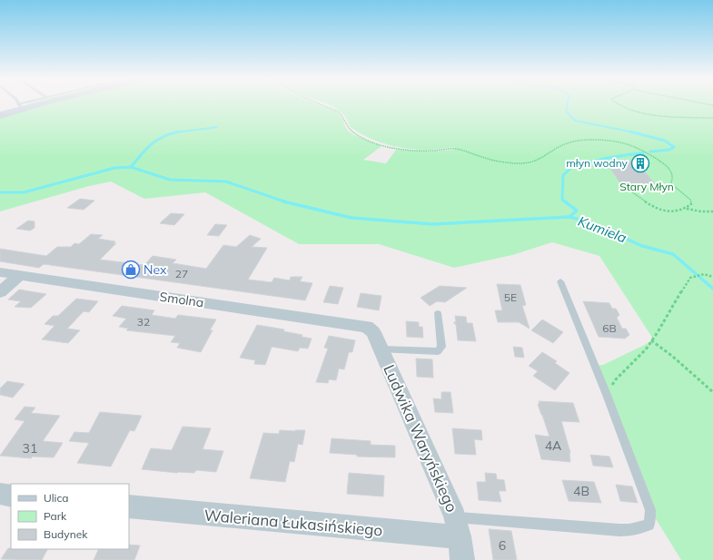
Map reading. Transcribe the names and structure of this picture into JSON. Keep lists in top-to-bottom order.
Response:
{
  "streets": {
    "street": ["Smolna", "Ludwika Waryńskiego", "Waleriana Łukasińskiego"]
  },
  "crossings": [
    ["Smolna", "Ludwika Waryńskiego"],
    ["Ludwika Waryńskiego", "Waleriana Łukasińskiego"]
  ],
  "water": ["Kumiela"],
  "parks": ["Stary Młyn"],
  "places": {
    "building": ["młyn wodny"],
    "shop": ["Nex"]
  },
  "house_numbers": [
    "27",
    "5E",
    "32",
    "6B",
    "4A",
    "31",
    "4B",
    "6"
  ],
  "legend": ["Ulica", "Park", "Budynek"]
}
